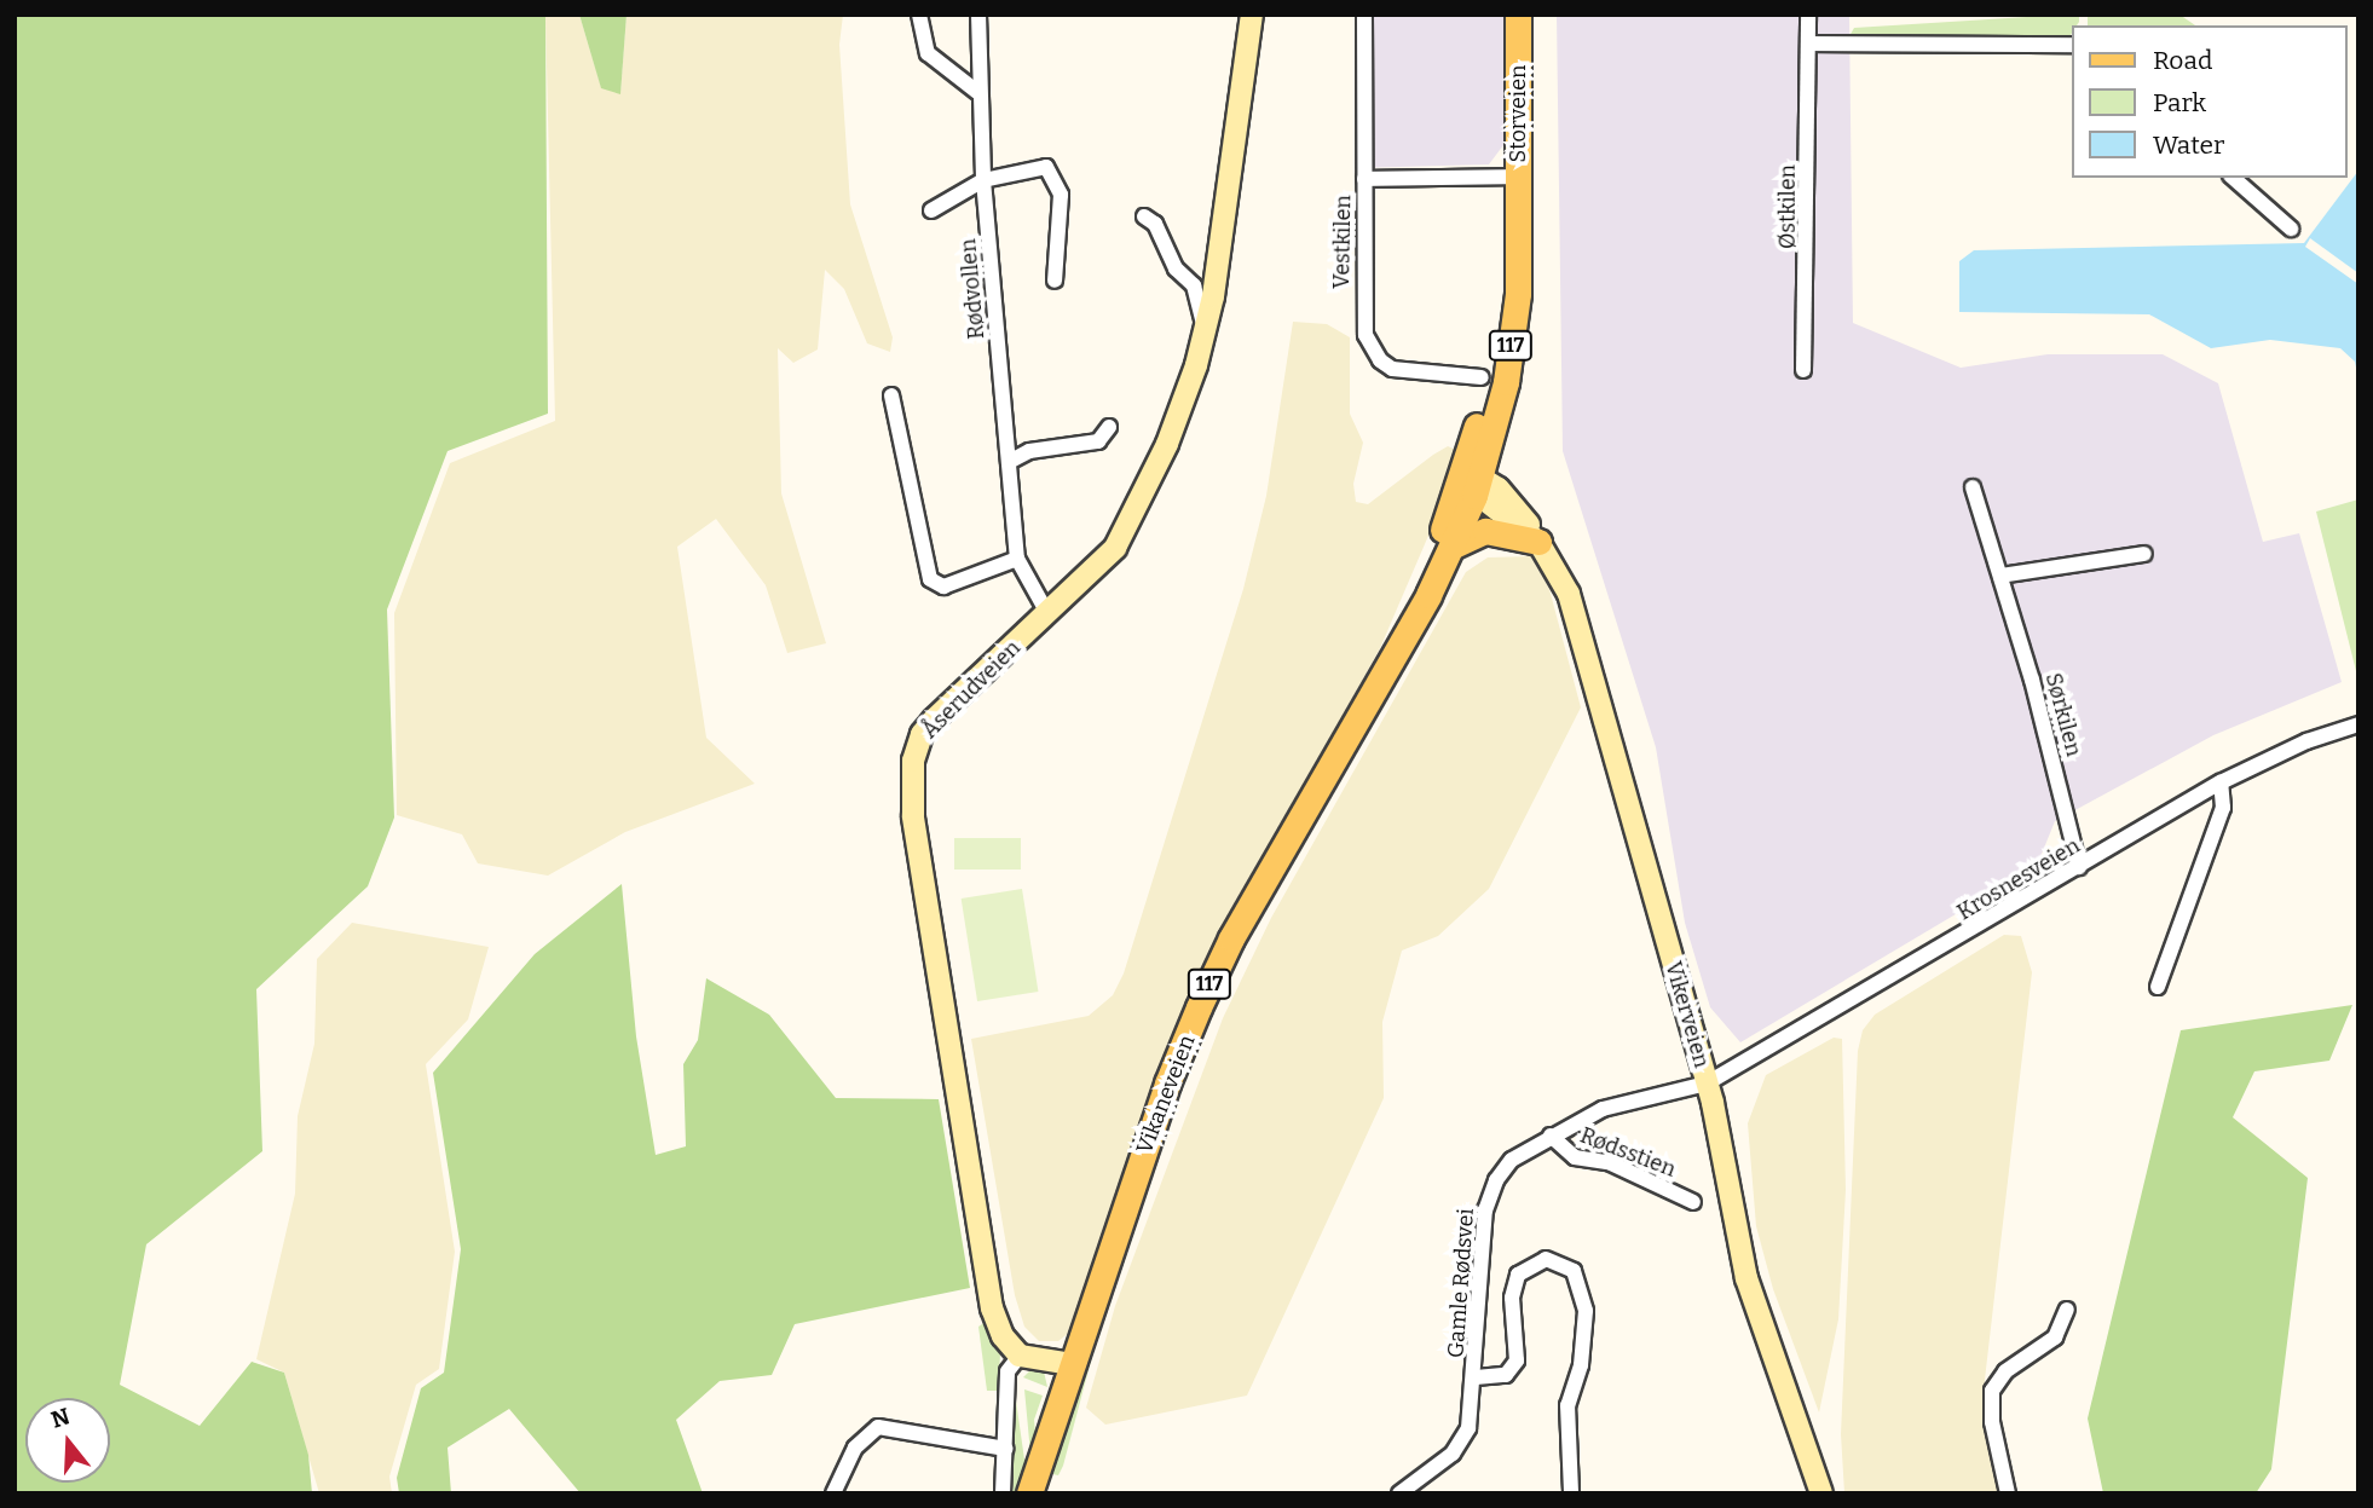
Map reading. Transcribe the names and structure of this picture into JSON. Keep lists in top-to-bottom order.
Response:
{
  "streets": {
    "main road": ["Storveien", "117", "Vikaneveien"],
    "street": [
      "Østkilen",
      "Vestkilen",
      "Rødvollen",
      "Åserudveien",
      "Sørkilen",
      "Krosnesveien",
      "Vikerveien",
      "Rødsstien",
      "Gamle Rødsvei"
    ]
  },
  "crossings": [
    ["Storveien", "Vikerveien"],
    ["Storveien", "Vikaneveien"],
    ["Rødvollen", "Åserudveien"],
    ["Sørkilen", "Krosnesveien"],
    ["Krosnesveien", "Vikerveien"],
    ["Krosnesveien", "Gamle Rødsvei"],
    ["Vikerveien", "Vikaneveien"],
    ["Vikerveien", "Gamle Rødsvei"],
    ["Rødsstien", "Gamle Rødsvei"]
  ],
  "legend": ["Road", "Park", "Water"],
  "north": "top"
}
